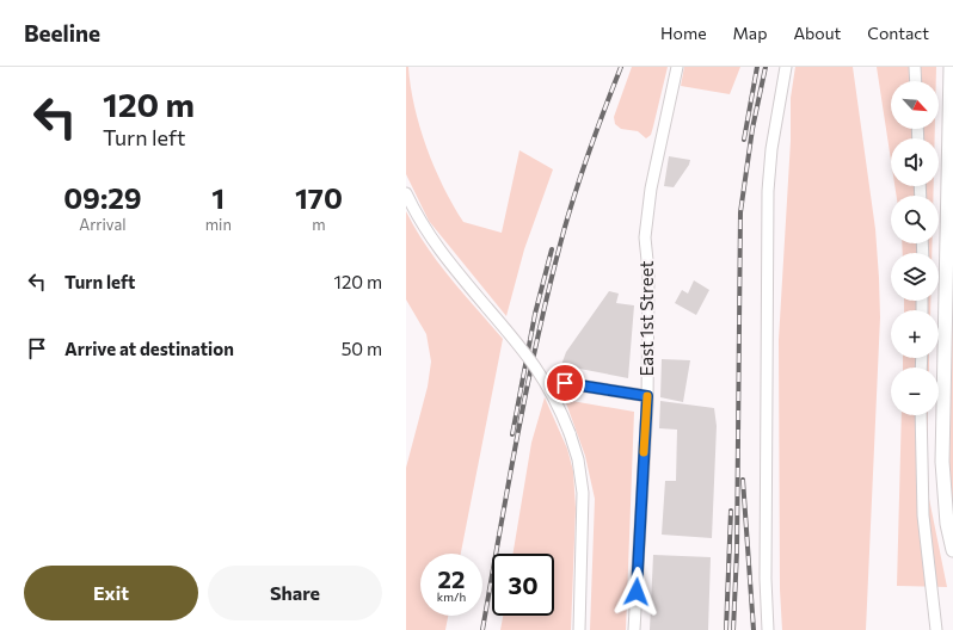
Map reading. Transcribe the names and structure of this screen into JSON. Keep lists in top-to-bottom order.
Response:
{
  "streets": {
    "street": ["East 1st Street"]
  },
  "north": "bottom right",
  "page": {
    "header": "Beeline",
    "nav": [
      "Home",
      "Map",
      "About",
      "Contact"
    ],
    "turn": ["120 m", "Turn left"],
    "map_buttons": ["+", "−"],
    "eta": [
      "09:29",
      "Arrival",
      "1",
      "min",
      "170",
      "m"
    ],
    "list": [
      {
        "name": "Turn left",
        "value": "120 m"
      },
      {
        "name": "Arrive at destination",
        "value": "50 m"
      }
    ],
    "speed": "22 km/h",
    "limit": "30",
    "buttons": ["Exit", "Share"]
  }
}
